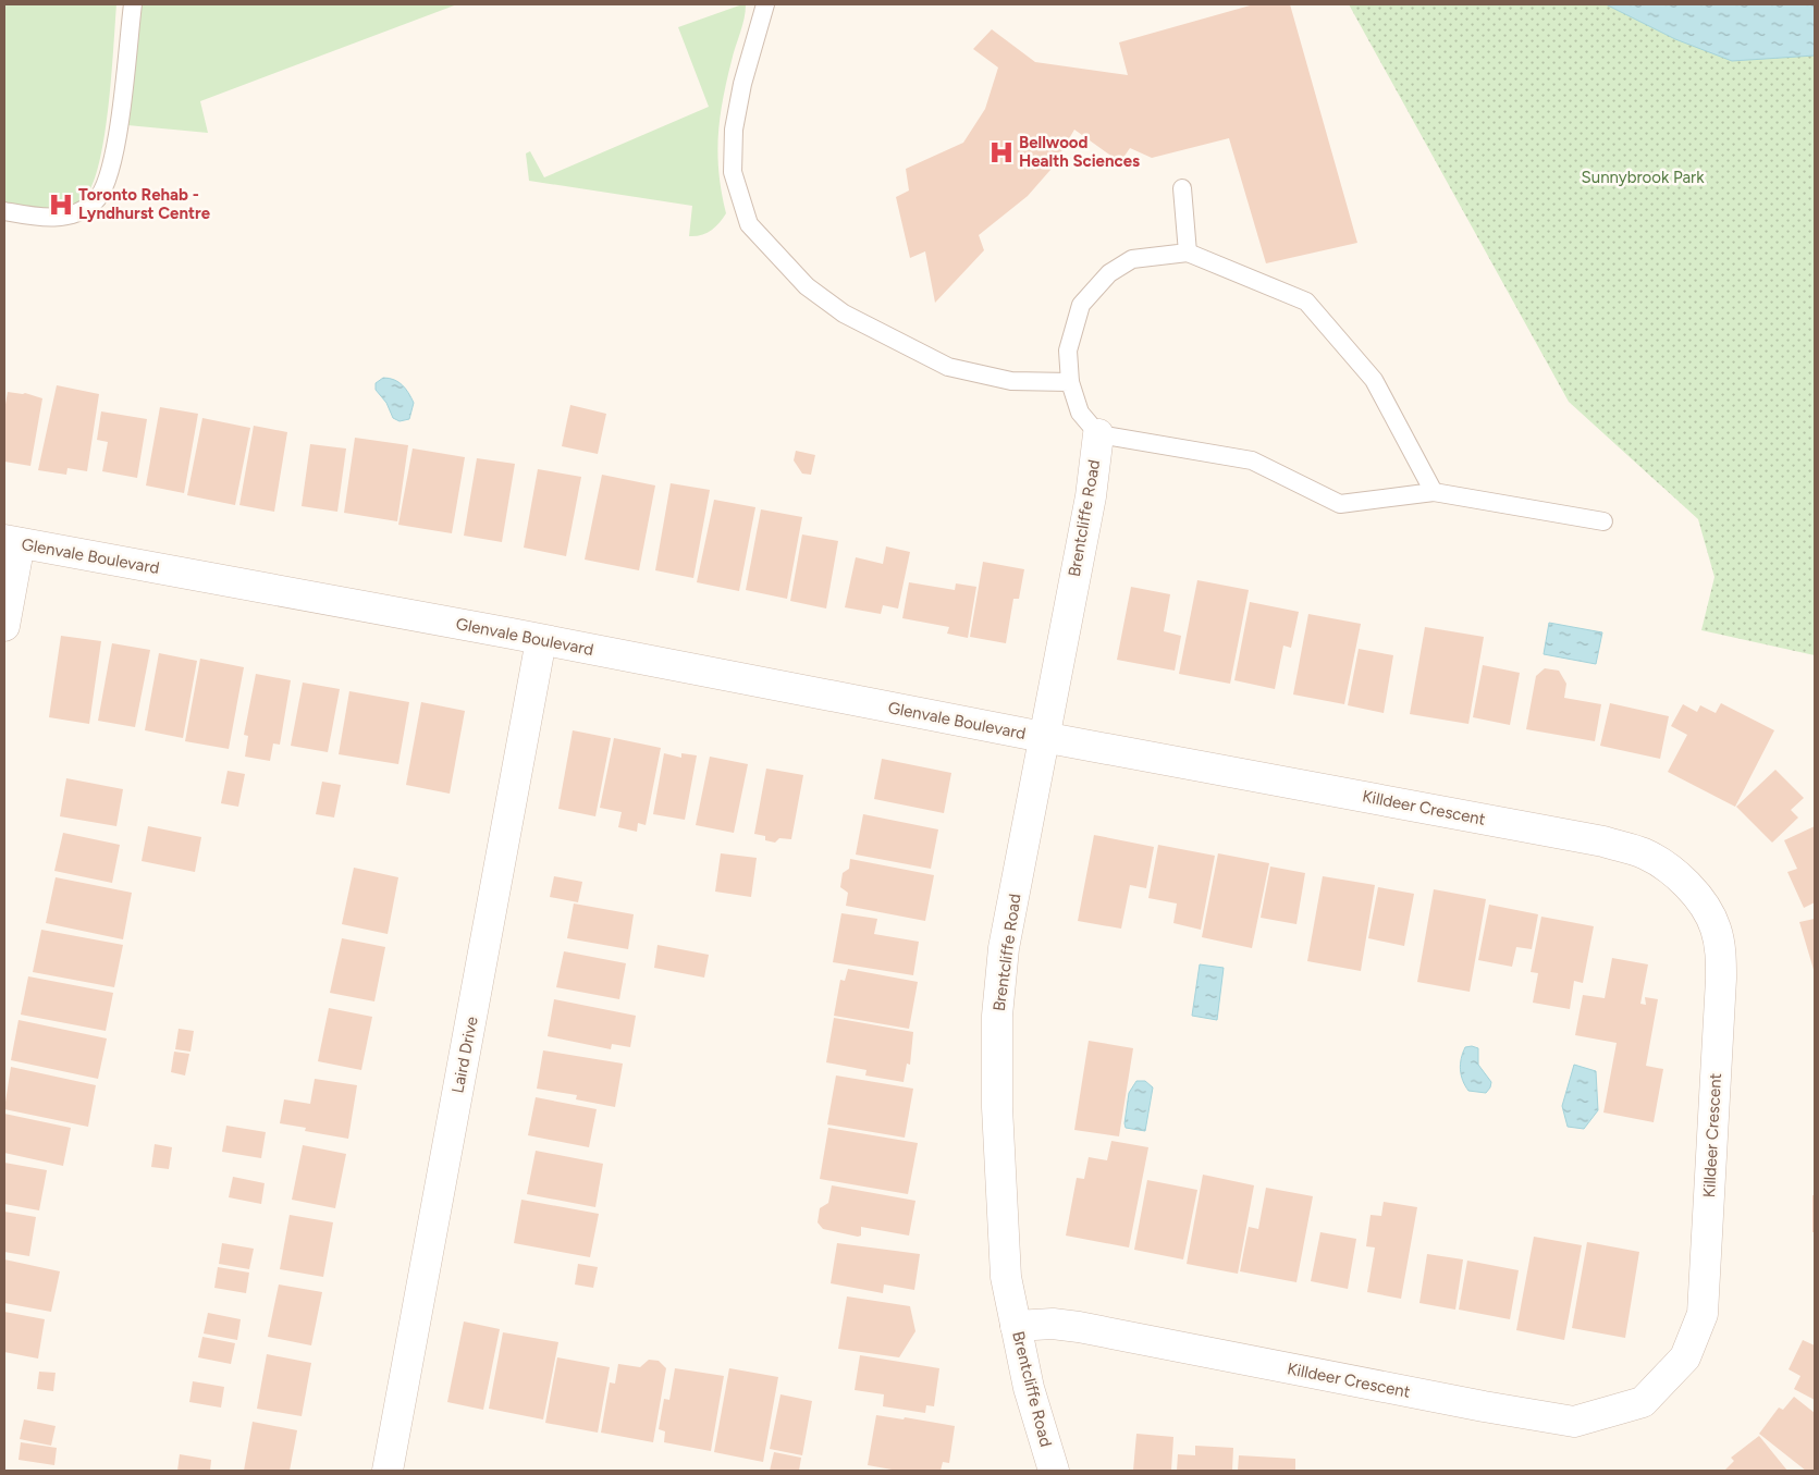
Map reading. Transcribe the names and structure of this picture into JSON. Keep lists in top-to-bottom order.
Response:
{
  "streets": {
    "street": [
      "Brentcliffe Road",
      "Glenvale Boulevard",
      "Killdeer Crescent",
      "Laird Drive"
    ]
  },
  "crossings": [
    ["Brentcliffe Road", "Glenvale Boulevard"],
    ["Brentcliffe Road", "Killdeer Crescent"],
    ["Glenvale Boulevard", "Killdeer Crescent"],
    ["Glenvale Boulevard", "Laird Drive"]
  ],
  "parks": ["Sunnybrook Park"],
  "places": {
    "hospital": ["Bellwood Health Sciences", "Toronto Rehab - Lyndhurst Centre"]
  }
}
